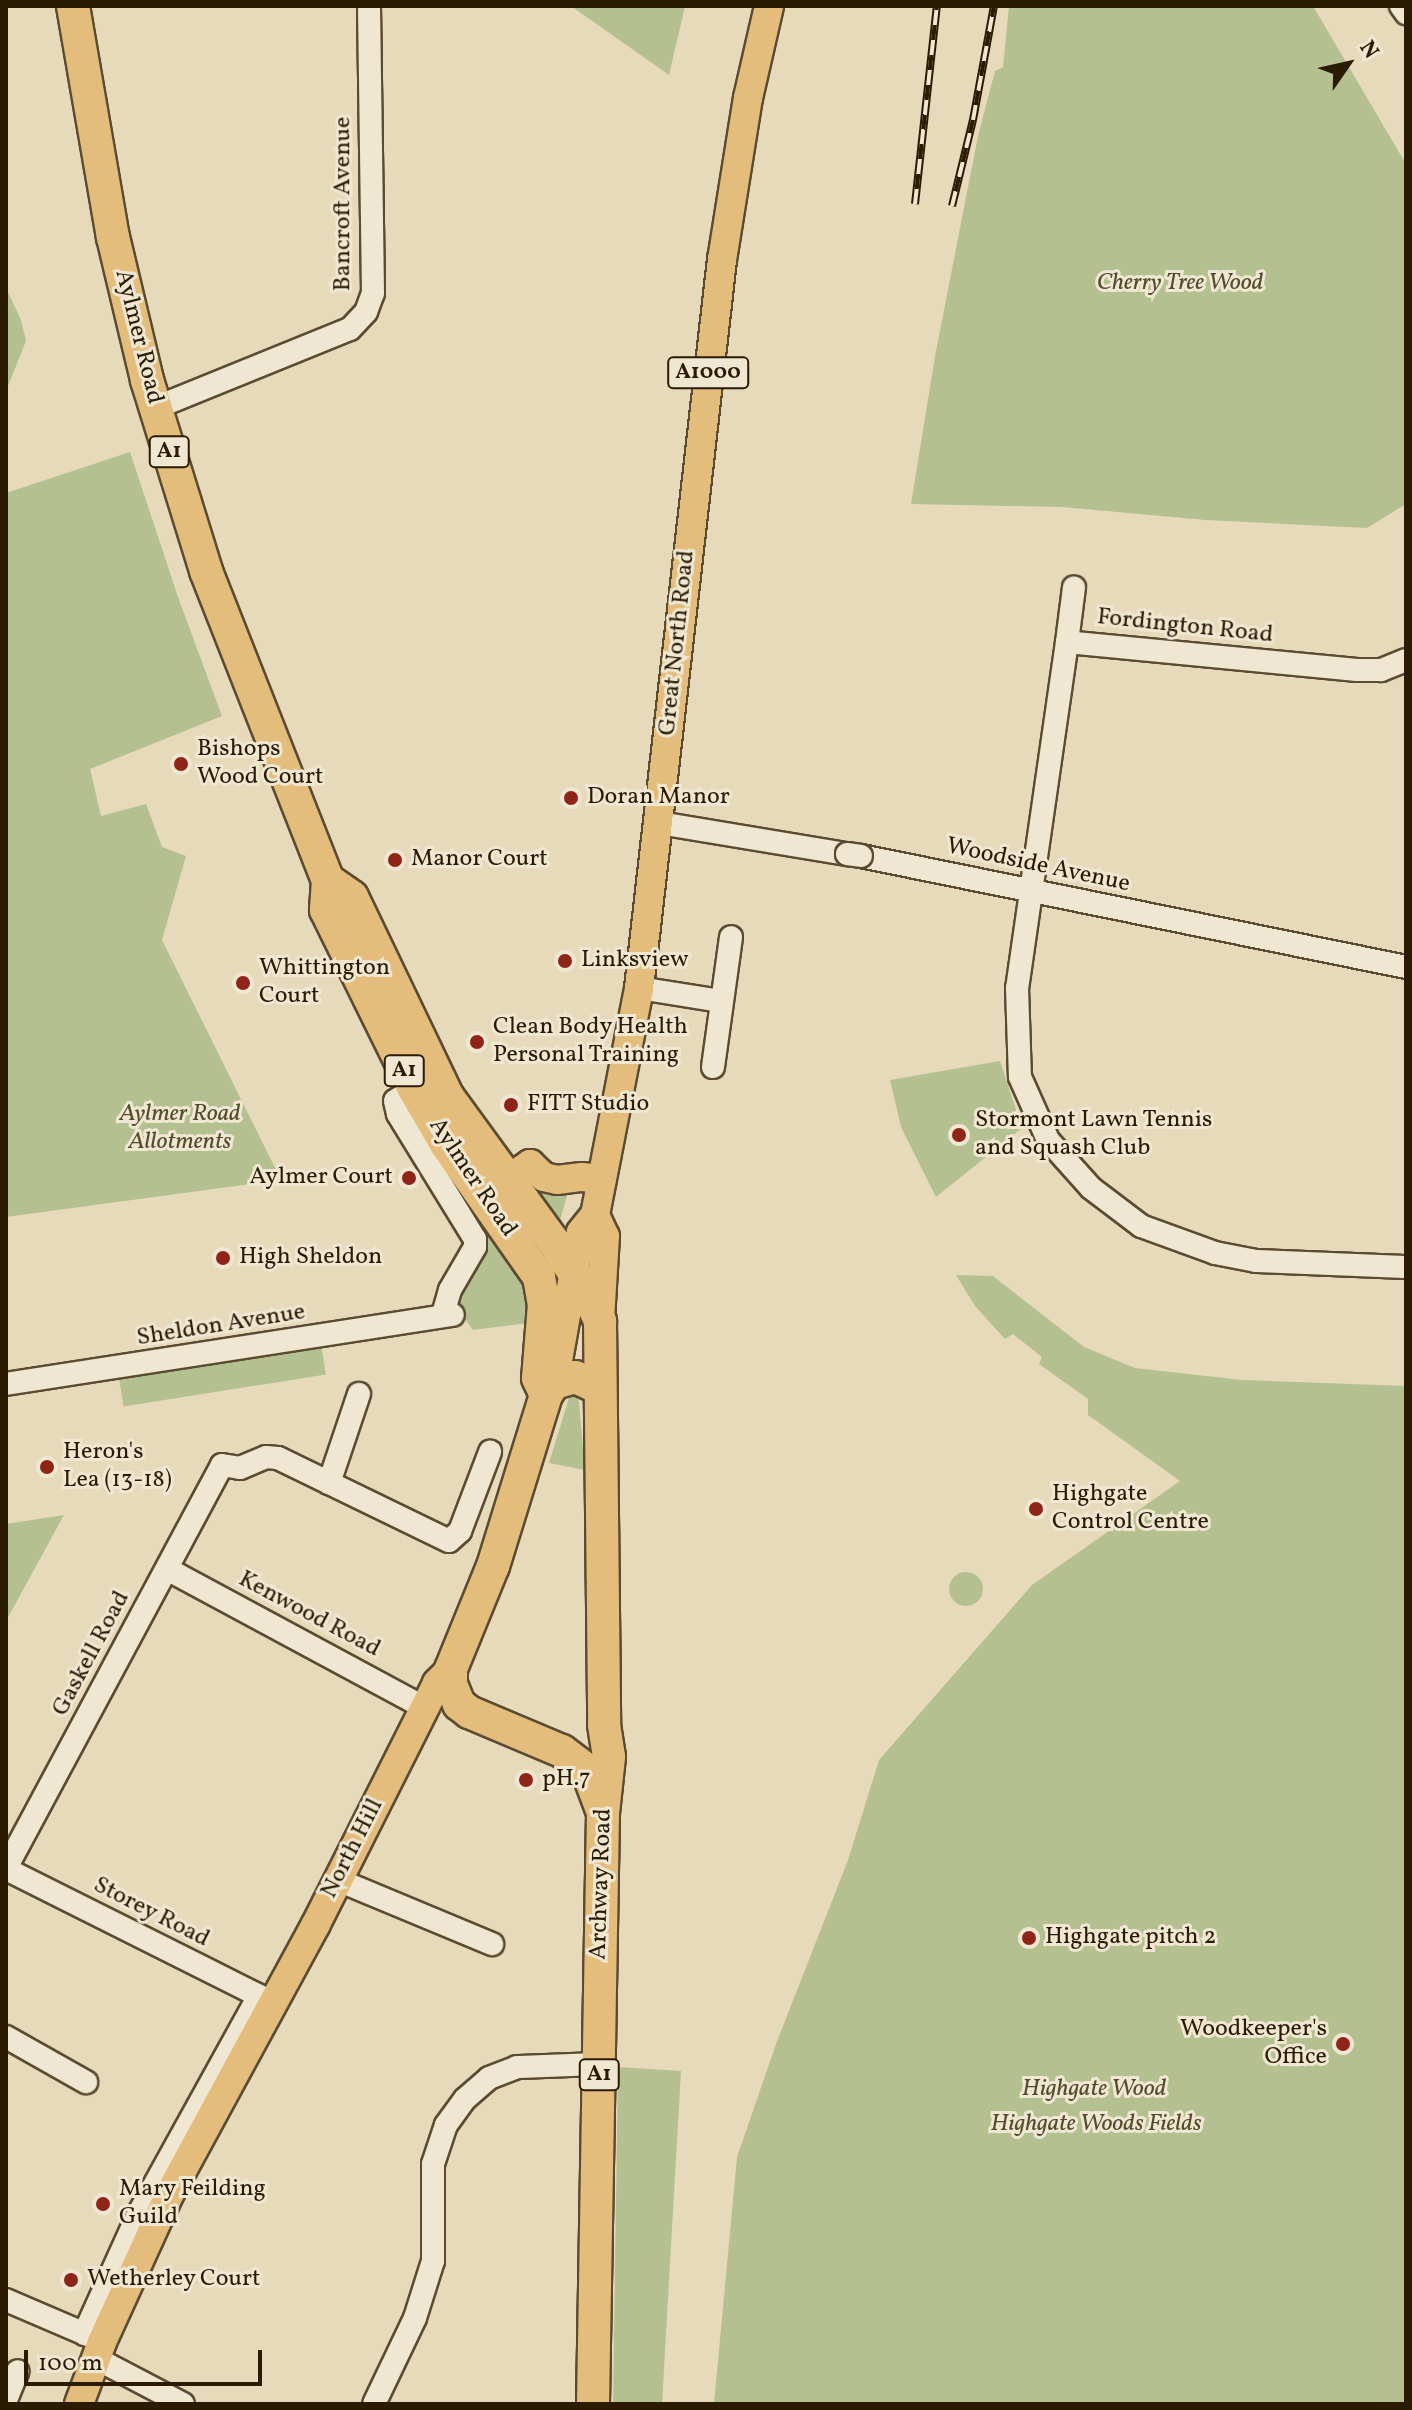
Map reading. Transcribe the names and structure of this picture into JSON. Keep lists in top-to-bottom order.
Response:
{
  "streets": {
    "highway": ["Aylmer Road", "A1", "Archway Road"],
    "main road": ["A1000", "Great North Road", "North Hill"],
    "street": [
      "Bancroft Avenue",
      "Fordington Road",
      "Woodside Avenue",
      "Sheldon Avenue",
      "Kenwood Road",
      "Gaskell Road",
      "Storey Road"
    ]
  },
  "crossings": [
    ["Bancroft Avenue", "Aylmer Road"],
    ["Aylmer Road", "A1000"],
    ["Aylmer Road", "A1"],
    ["Aylmer Road", "Great North Road"],
    ["Aylmer Road", "Sheldon Avenue"],
    ["Aylmer Road", "Archway Road"],
    ["A1000", "A1"],
    ["A1000", "Great North Road"],
    ["A1000", "Archway Road"],
    ["A1", "Kenwood Road"],
    ["A1", "North Hill"],
    ["A1", "Archway Road"],
    ["Fordington Road", "Woodside Avenue"],
    ["Great North Road", "Woodside Avenue"],
    ["Great North Road", "Archway Road"],
    ["Kenwood Road", "Gaskell Road"],
    ["Kenwood Road", "North Hill"],
    ["Gaskell Road", "Storey Road"],
    ["North Hill", "Storey Road"]
  ],
  "parks": [
    "Cherry Tree Wood",
    "Aylmer Road Allotments",
    "Highgate Wood",
    "Highgate Woods Fields"
  ],
  "places": [
    "Bishops Wood Court",
    "Doran Manor",
    "Manor Court",
    "Linksview",
    "Whittington Court",
    "Clean Body Health Personal Training",
    "FITT Studio",
    "Stormont Lawn Tennis and Squash Club",
    "Aylmer Court",
    "High Sheldon",
    "Heron's Lea (13-18)",
    "Highgate Control Centre",
    "pH.7",
    "Highgate pitch 2",
    "Woodkeeper's Office",
    "Mary Feilding Guild",
    "Wetherley Court"
  ],
  "scale_bar": "100 m",
  "north": "top right"
}
